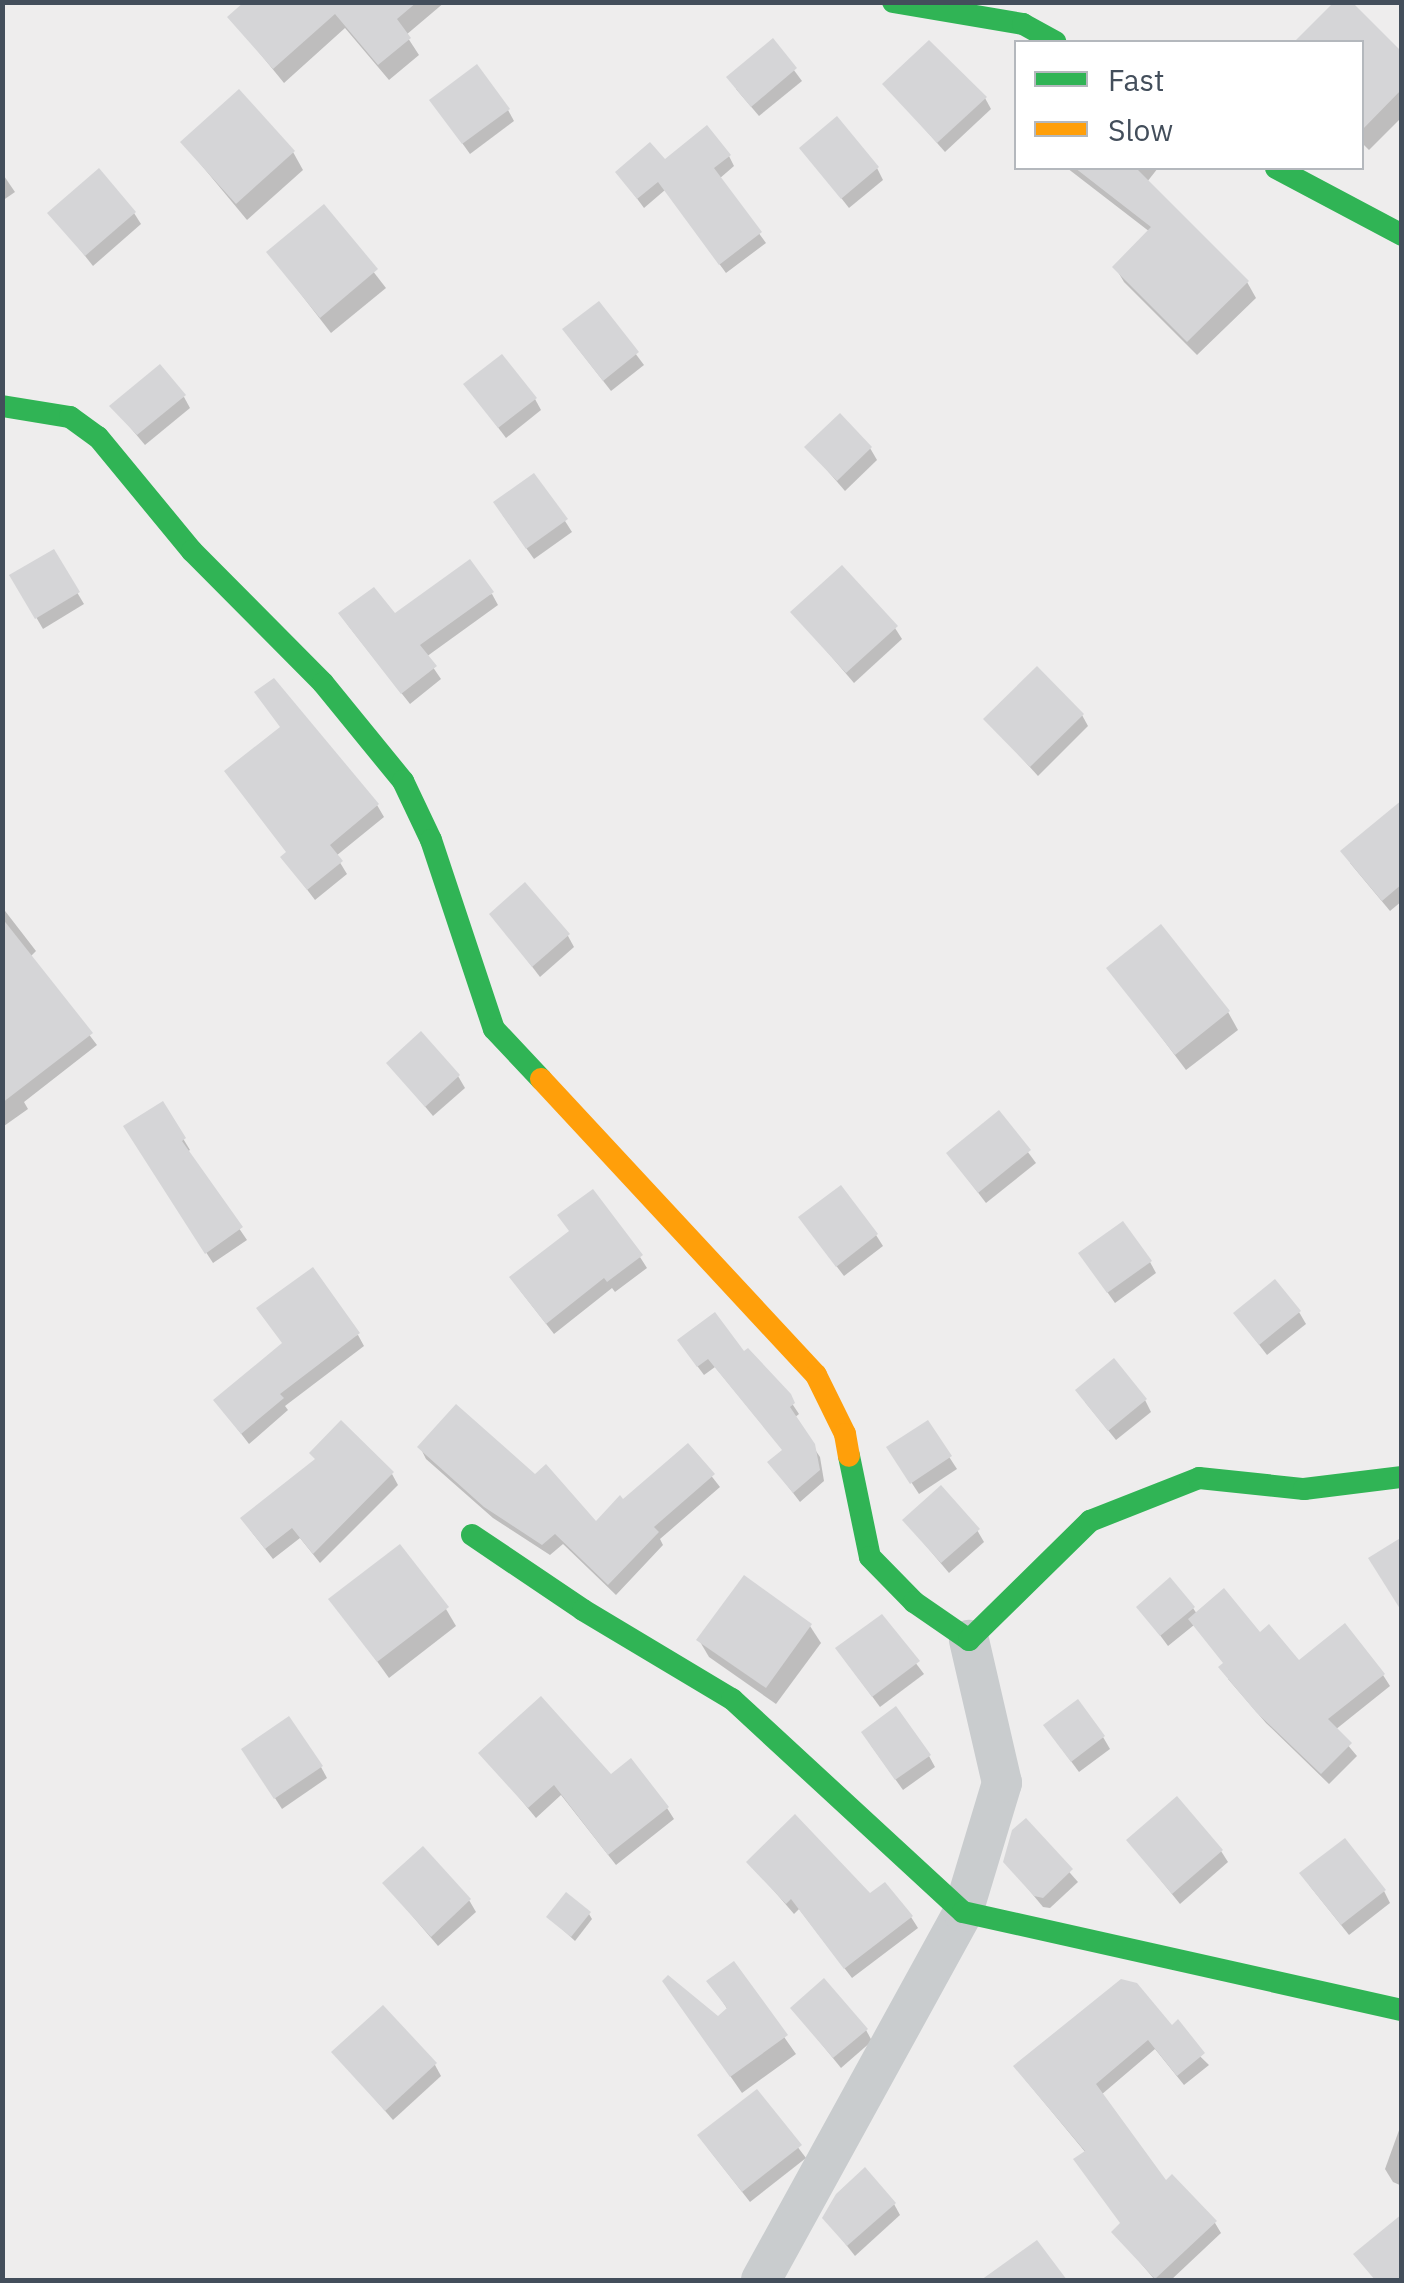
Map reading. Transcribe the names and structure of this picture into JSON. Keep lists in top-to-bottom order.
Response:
{
  "legend": ["Fast", "Slow"]
}
